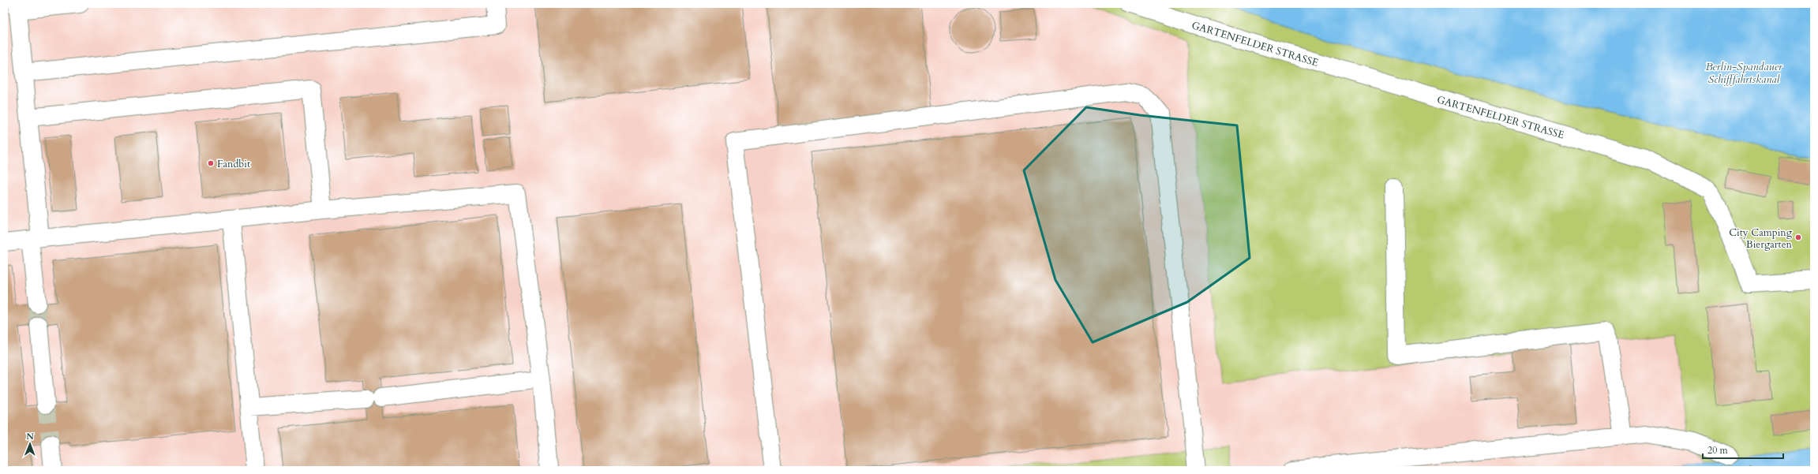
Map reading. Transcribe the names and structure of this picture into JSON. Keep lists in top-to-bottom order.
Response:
{
  "streets": {
    "lane": ["GARTENFELDER STRASSE"]
  },
  "water": ["Berlin-Spandauer Schifffahrtskanal"],
  "places": ["Fandbit", "City Camping Biergarten"],
  "scale_bar": "20 m",
  "north": "top"
}
